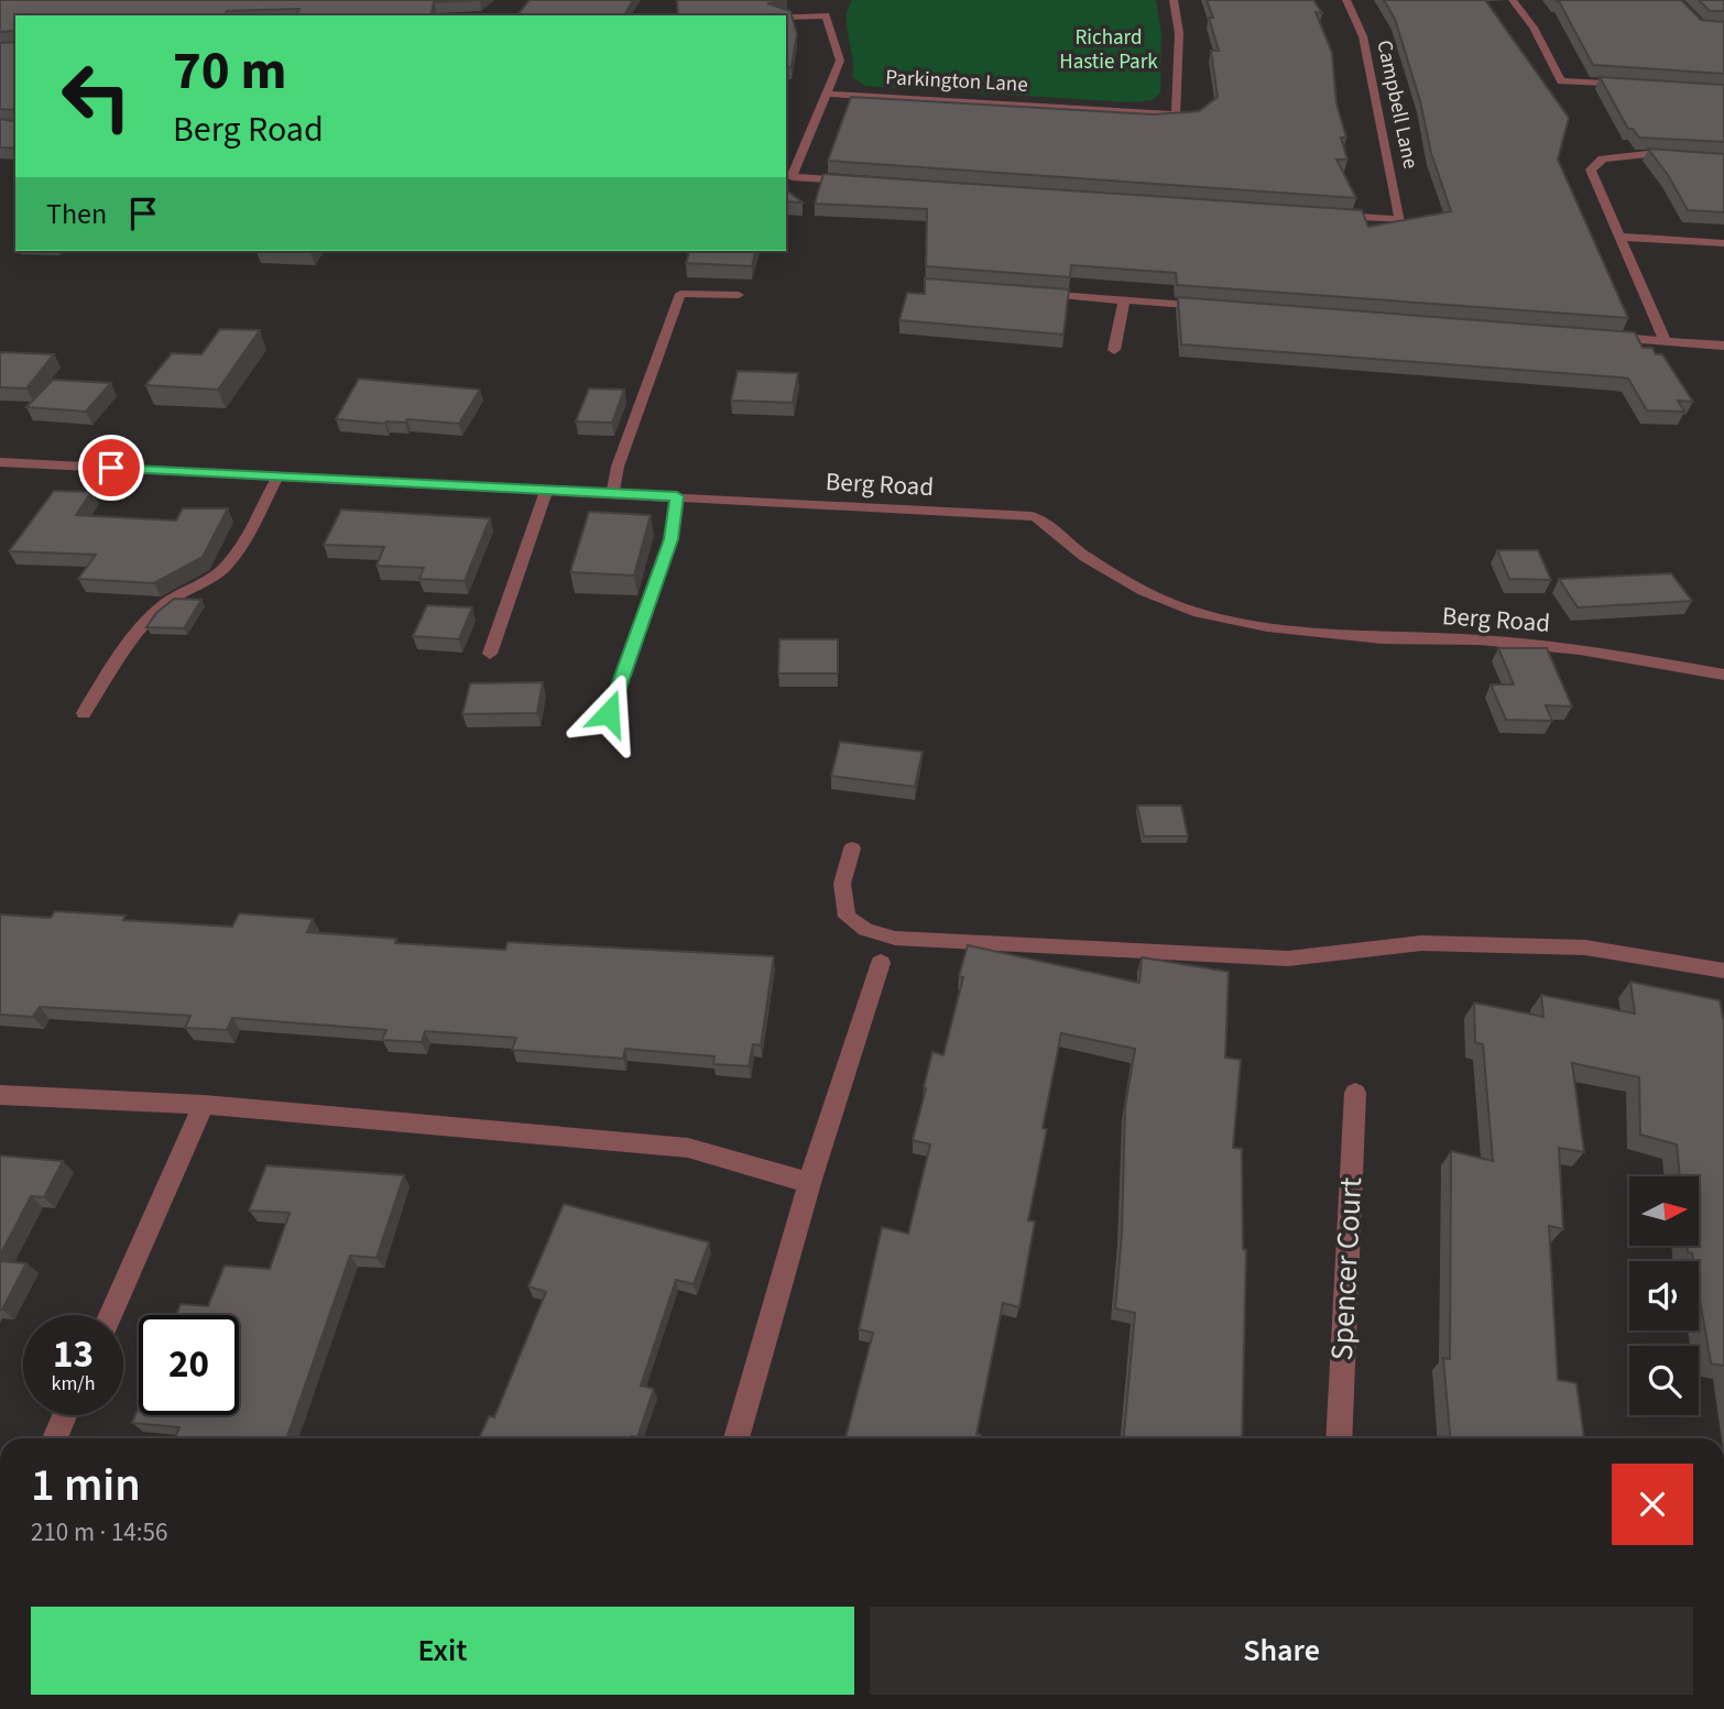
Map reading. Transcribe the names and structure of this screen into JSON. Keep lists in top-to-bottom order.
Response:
{
  "streets": {
    "street": ["Parkington Lane", "Campbell Lane", "Spencer Court"],
    "lane": ["Berg Road"]
  },
  "parks": ["Richard Hastie Park"],
  "north": "right",
  "page": {
    "turn": ["70 m", "Berg Road"],
    "then": "Then",
    "speed": "13 km/h",
    "limit": "20",
    "heading": ["1 min", "210 m · 14:56"],
    "buttons": ["Exit", "Share"]
  }
}
